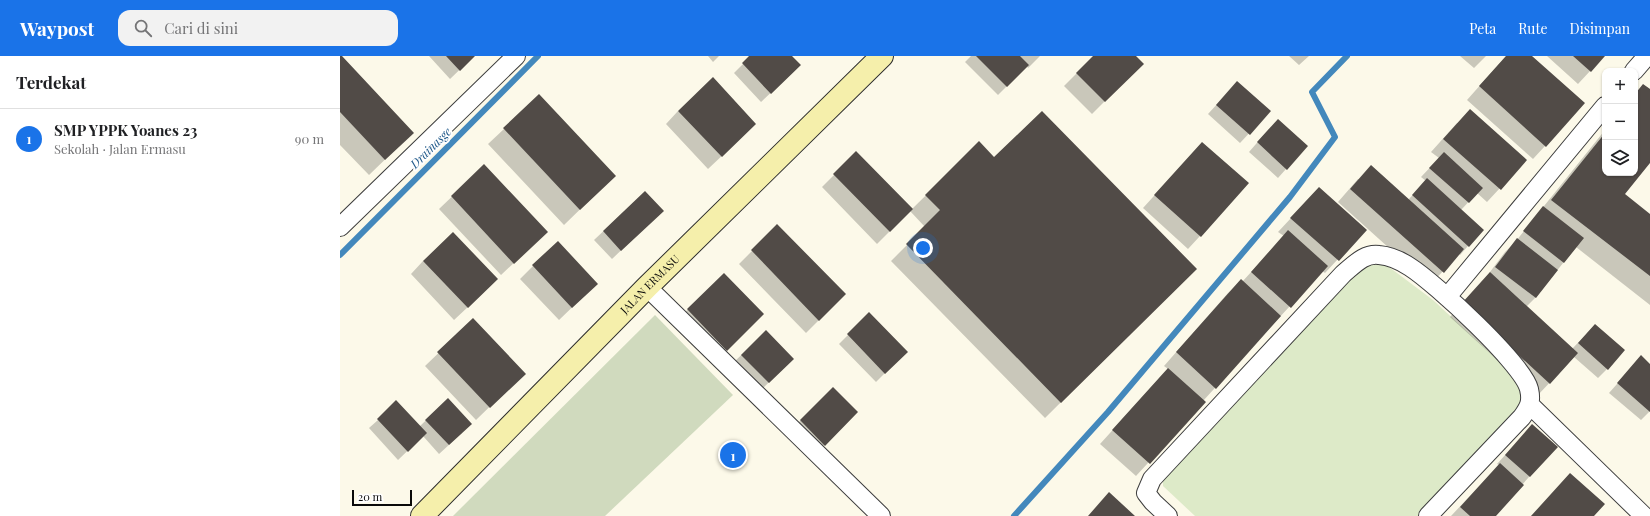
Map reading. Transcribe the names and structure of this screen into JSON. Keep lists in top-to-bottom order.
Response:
{
  "streets": {
    "street": ["JALAN ERMASU"]
  },
  "water": ["Drainasge"],
  "scale_bar": "20 m",
  "page": {
    "header": "Waypost",
    "search": "Cari di sini",
    "nav": ["Peta", "Rute", "Disimpan"],
    "heading": "Terdekat",
    "map_buttons": ["+", "−"],
    "list": [
      {
        "mark": "1",
        "name": "SMP YPPK Yoanes 23",
        "note": "Sekolah · Jalan Ermasu",
        "value": "90 m"
      }
    ],
    "pins": "1",
    "scale": "20 m"
  }
}
